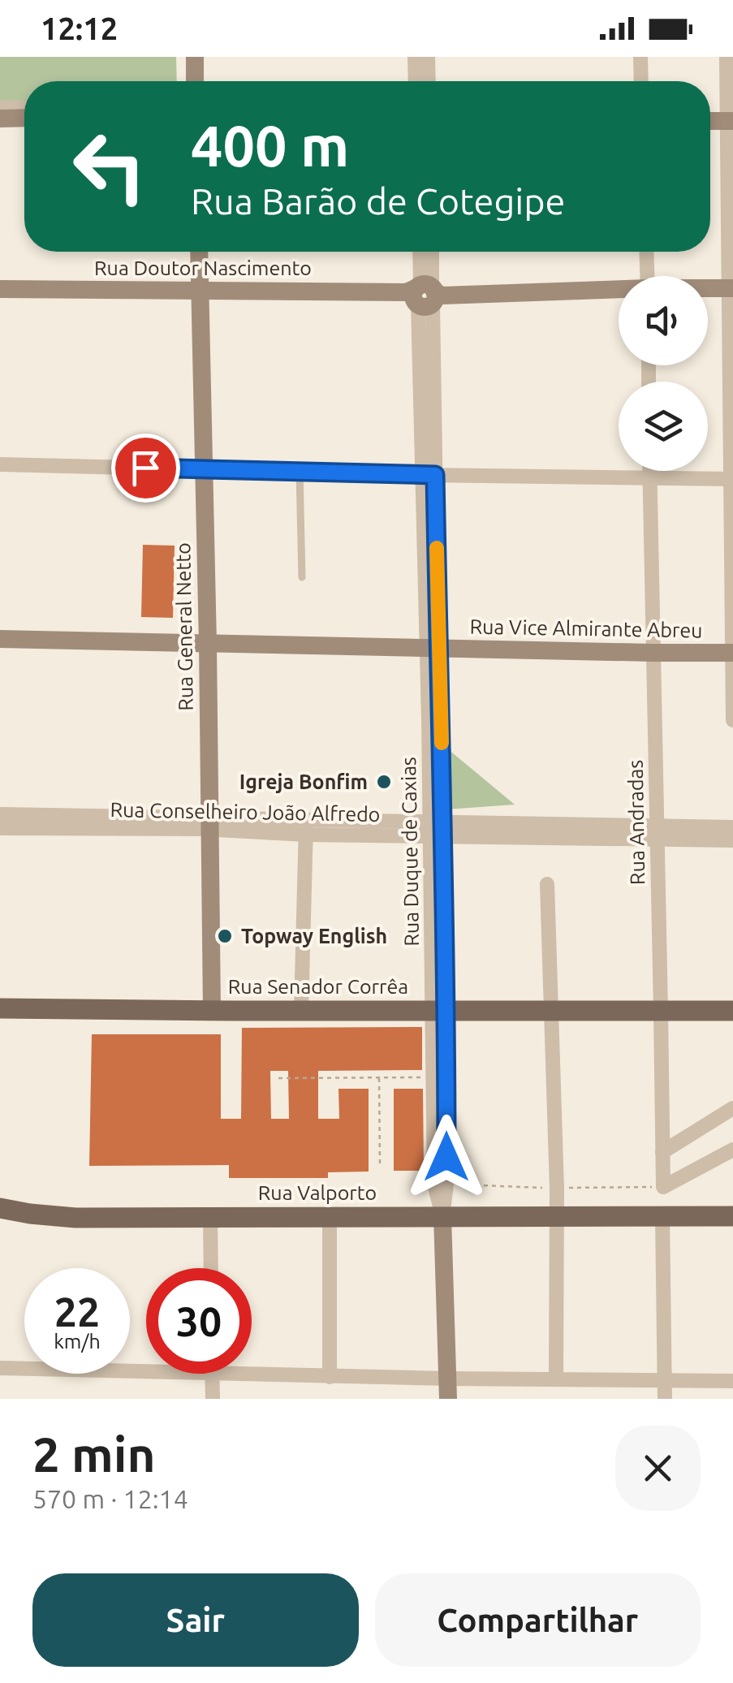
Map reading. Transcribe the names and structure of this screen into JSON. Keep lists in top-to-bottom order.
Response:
{
  "streets": {
    "main road": ["Rua Senador Corrêa", "Rua Valporto"],
    "street": [
      "Rua Doutor Nascimento",
      "Rua General Netto",
      "Rua Vice Almirante Abreu",
      "Rua Conselheiro João Alfredo",
      "Rua Andradas",
      "Rua Duque de Caxias"
    ]
  },
  "crossings": [
    ["Rua Doutor Nascimento", "Rua General Netto"],
    ["Rua Doutor Nascimento", "Rua Duque de Caxias"],
    ["Rua General Netto", "Rua Vice Almirante Abreu"],
    ["Rua General Netto", "Rua Conselheiro João Alfredo"],
    ["Rua General Netto", "Rua Senador Corrêa"],
    ["Rua Vice Almirante Abreu", "Rua Andradas"],
    ["Rua Vice Almirante Abreu", "Rua Duque de Caxias"],
    ["Rua Conselheiro João Alfredo", "Rua Andradas"],
    ["Rua Conselheiro João Alfredo", "Rua Duque de Caxias"],
    ["Rua Andradas", "Rua Senador Corrêa"],
    ["Rua Duque de Caxias", "Rua Senador Corrêa"],
    ["Rua Duque de Caxias", "Rua Valporto"]
  ],
  "places": ["Igreja Bonfim", "Topway English"],
  "page": {
    "status": "12:12",
    "turn": ["400 m", "Rua Barão de Cotegipe"],
    "speed": "22 km/h",
    "limit": "30",
    "heading": ["2 min", "570 m · 12:14"],
    "buttons": ["Sair", "Compartilhar"]
  }
}
